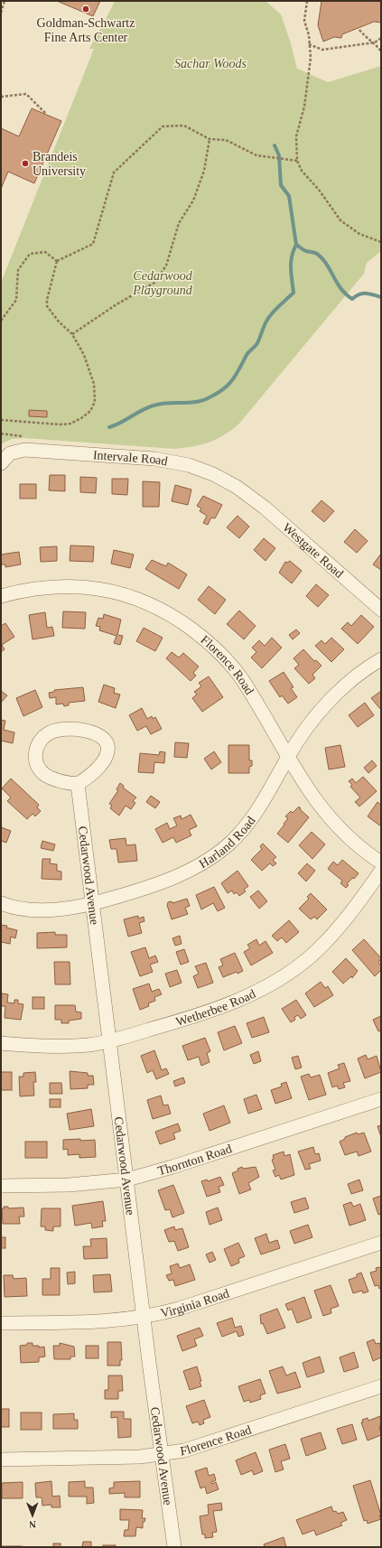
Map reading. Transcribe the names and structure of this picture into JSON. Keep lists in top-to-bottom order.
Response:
{
  "streets": {
    "street": [
      "Intervale Road",
      "Westgate Road",
      "Florence Road",
      "Harland Road",
      "Cedarwood Avenue",
      "Wetherbee Road",
      "Thornton Road",
      "Virginia Road"
    ]
  },
  "crossings": [
    ["Intervale Road", "Westgate Road"],
    ["Florence Road", "Harland Road"],
    ["Florence Road", "Cedarwood Avenue"],
    ["Harland Road", "Cedarwood Avenue"],
    ["Cedarwood Avenue", "Wetherbee Road"],
    ["Cedarwood Avenue", "Thornton Road"],
    ["Cedarwood Avenue", "Virginia Road"]
  ],
  "parks": ["Sachar Woods", "Cedarwood Playground"],
  "places": ["Goldman-Schwartz Fine Arts Center", "Brandeis University"],
  "north": "bottom"
}
